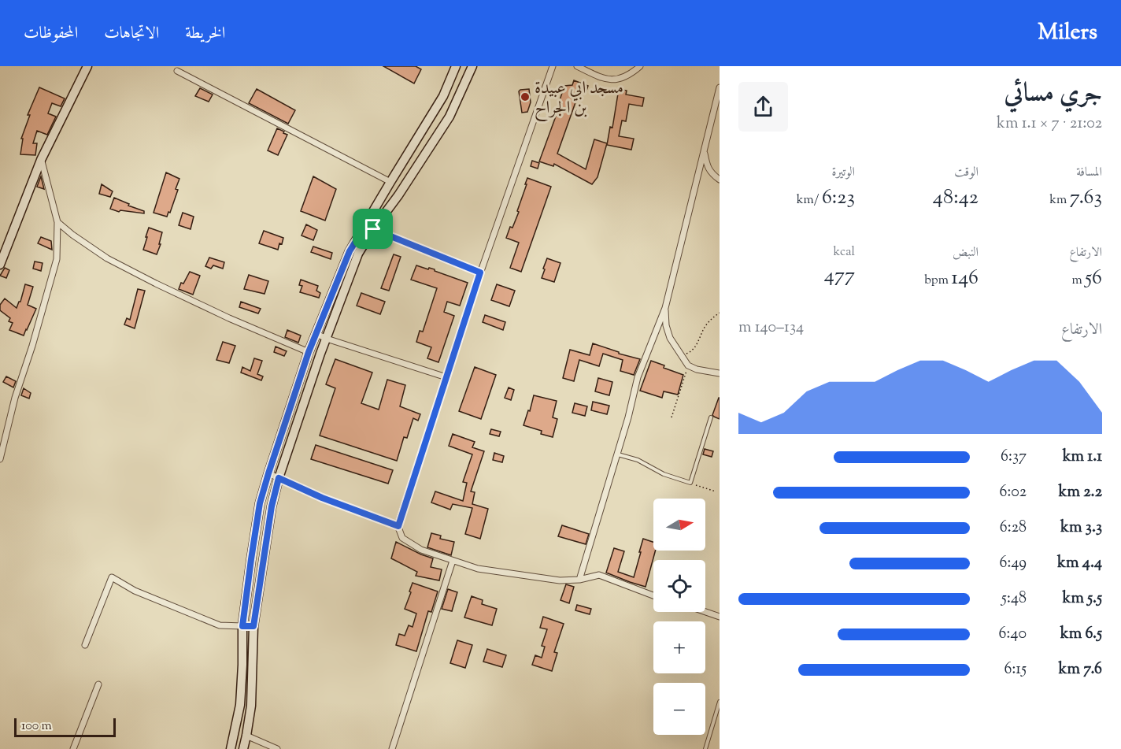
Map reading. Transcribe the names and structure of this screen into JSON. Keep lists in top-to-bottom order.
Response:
{
  "places": ["مسجد ابي عبيدة بن الجراح"],
  "scale_bar": "100 m",
  "north": "right",
  "page": {
    "header": "Milers",
    "nav": ["الخريطة", "الاتجاهات", "المحفوظات"],
    "heading": ["جري مسائي", "21:02 · 7 × 1.1 km"],
    "stats": [
      ["المسافة", "7.63 km"],
      ["الوقت", "48:42"],
      ["الوتيرة", "6:23 /km"],
      ["الارتفاع", "56 m"],
      ["النبض", "146 bpm"],
      ["kcal", "477"]
    ],
    "chart": ["الارتفاع", "134–140 m"],
    "list": [
      {
        "name": "1.1 km",
        "note": "6:37"
      },
      {
        "name": "2.2 km",
        "note": "6:02"
      },
      {
        "name": "3.3 km",
        "note": "6:28"
      },
      {
        "name": "4.4 km",
        "note": "6:49"
      },
      {
        "name": "5.5 km",
        "note": "5:48"
      },
      {
        "name": "6.5 km",
        "note": "6:40"
      },
      {
        "name": "7.6 km",
        "note": "6:15"
      }
    ],
    "map_buttons": ["+", "−"],
    "scale": "100 m"
  }
}
